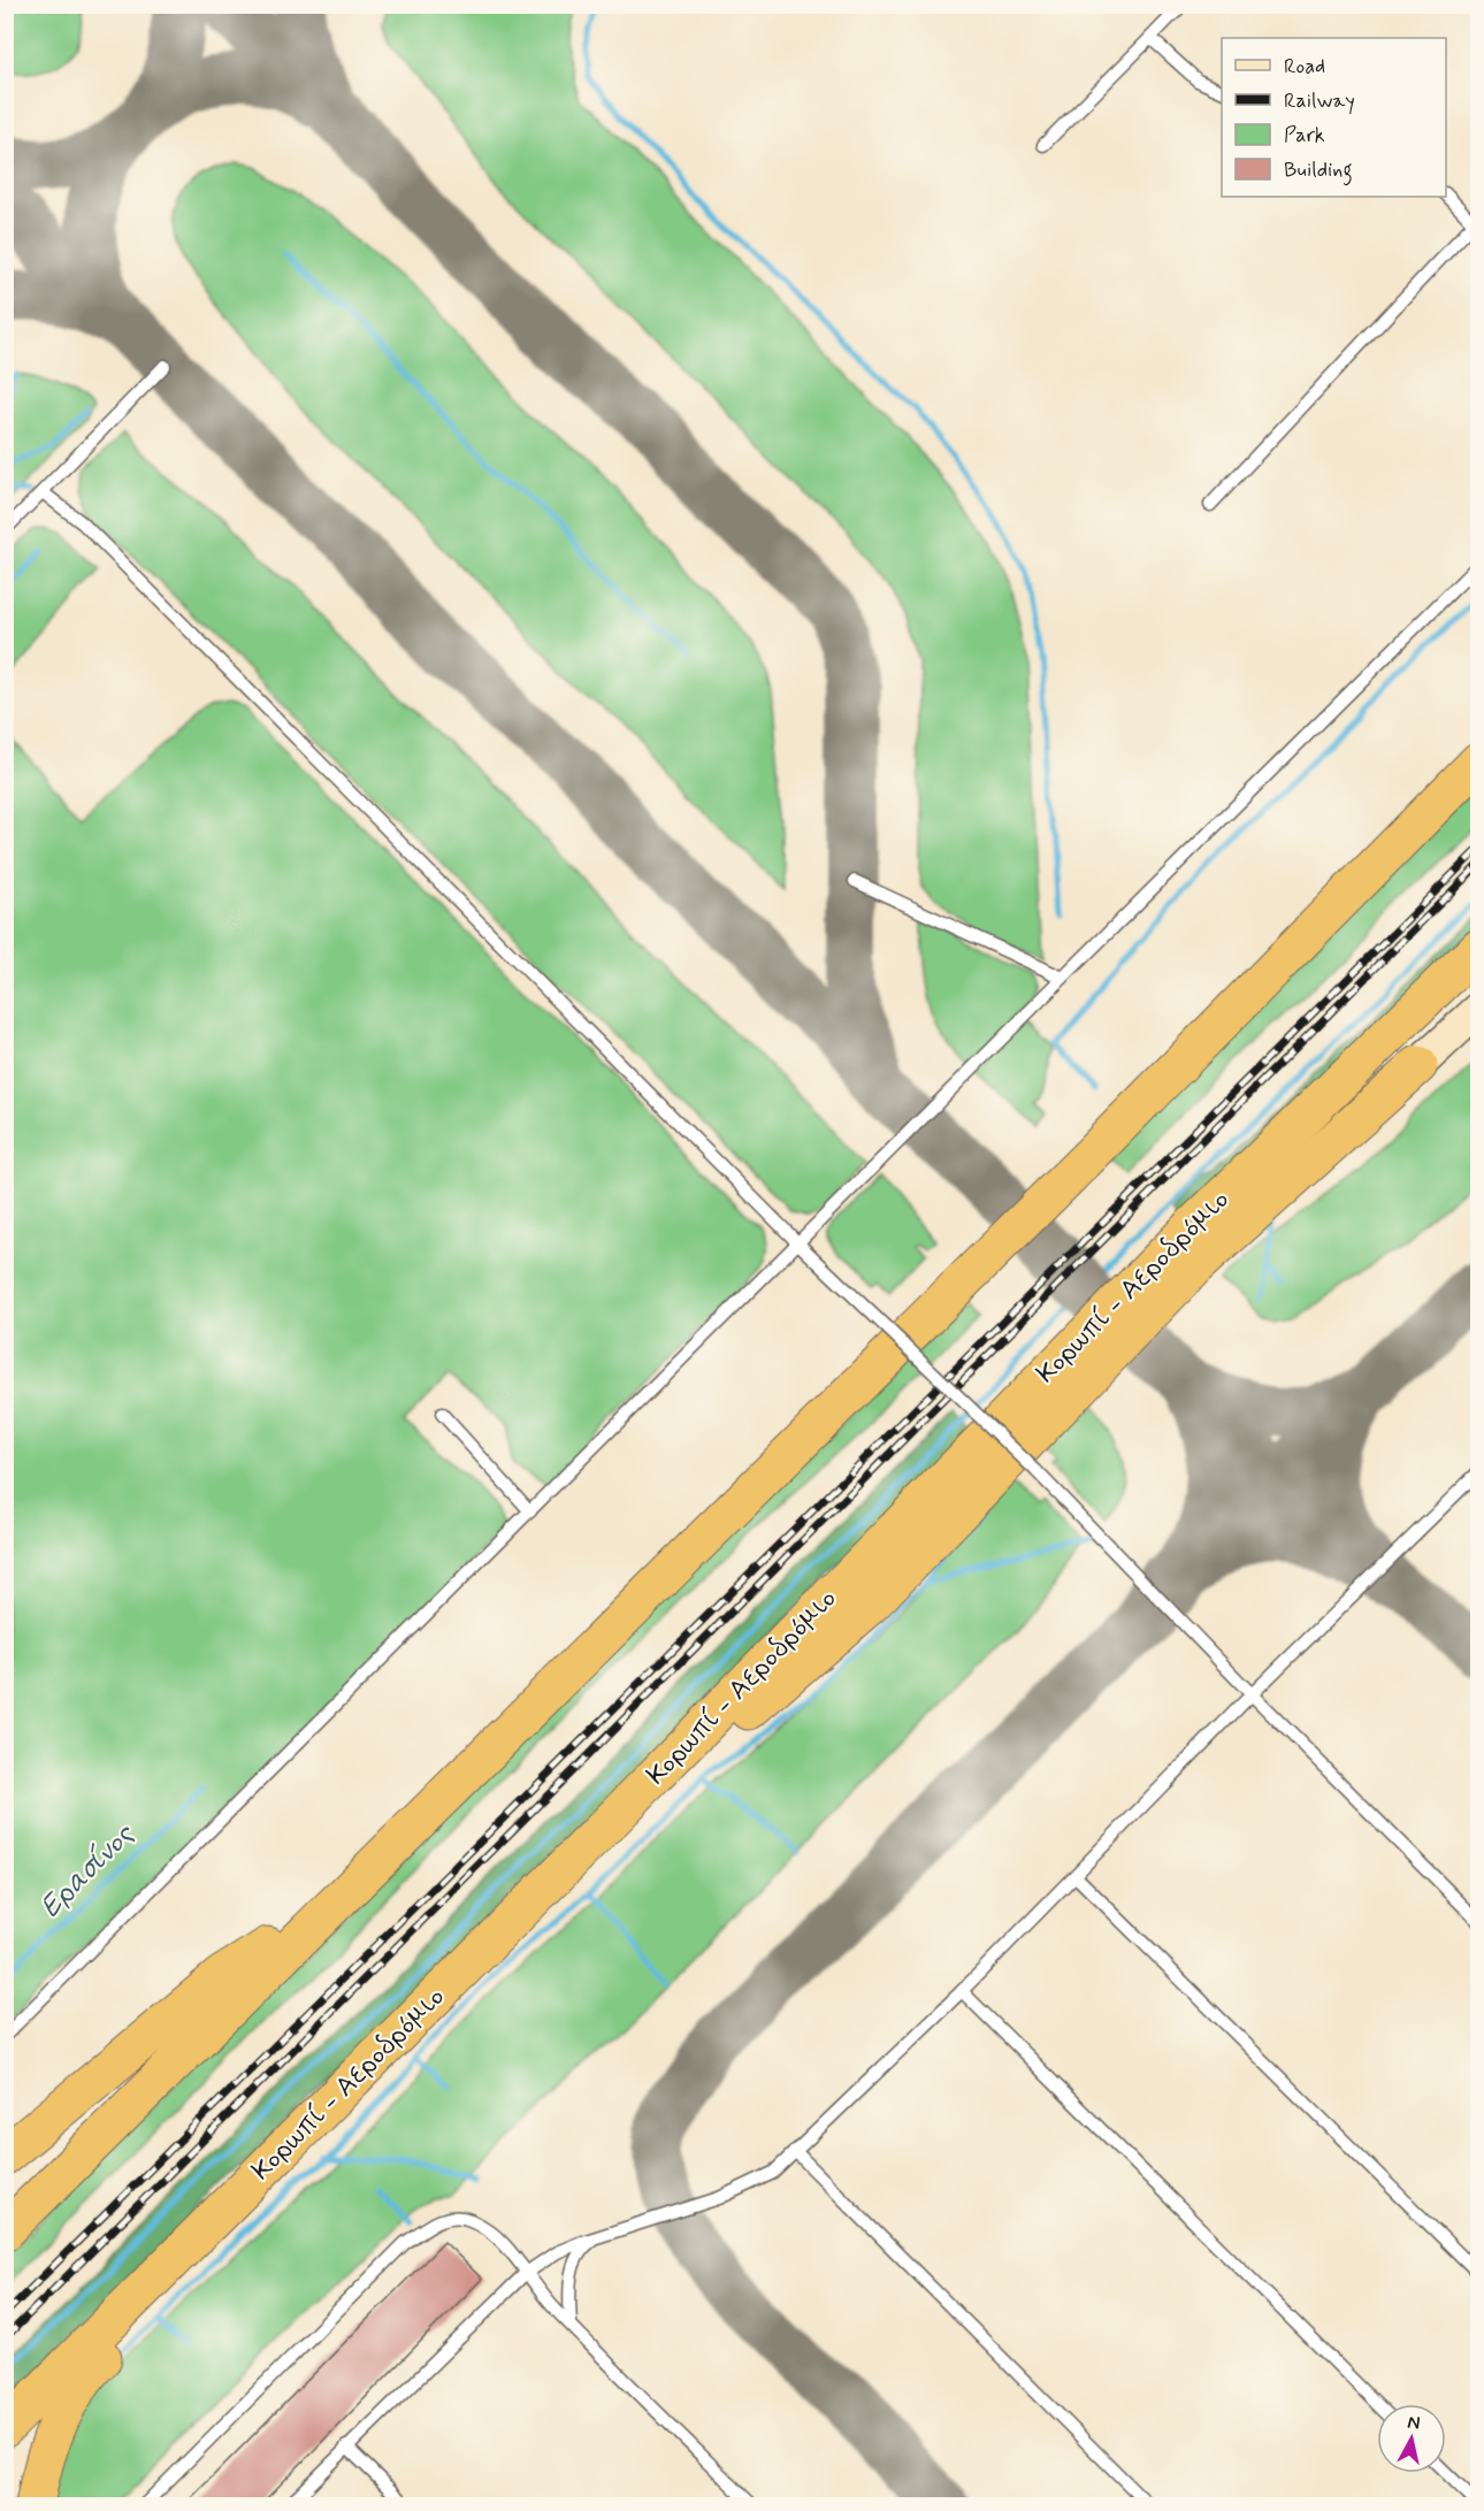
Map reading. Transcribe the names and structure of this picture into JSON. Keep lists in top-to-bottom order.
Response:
{
  "streets": {
    "highway": ["Κορωπί - Αεροδρόμιο"]
  },
  "water": ["Ερασίνος"],
  "legend": [
    "Road",
    "Railway",
    "Park",
    "Building"
  ],
  "north": "top"
}
